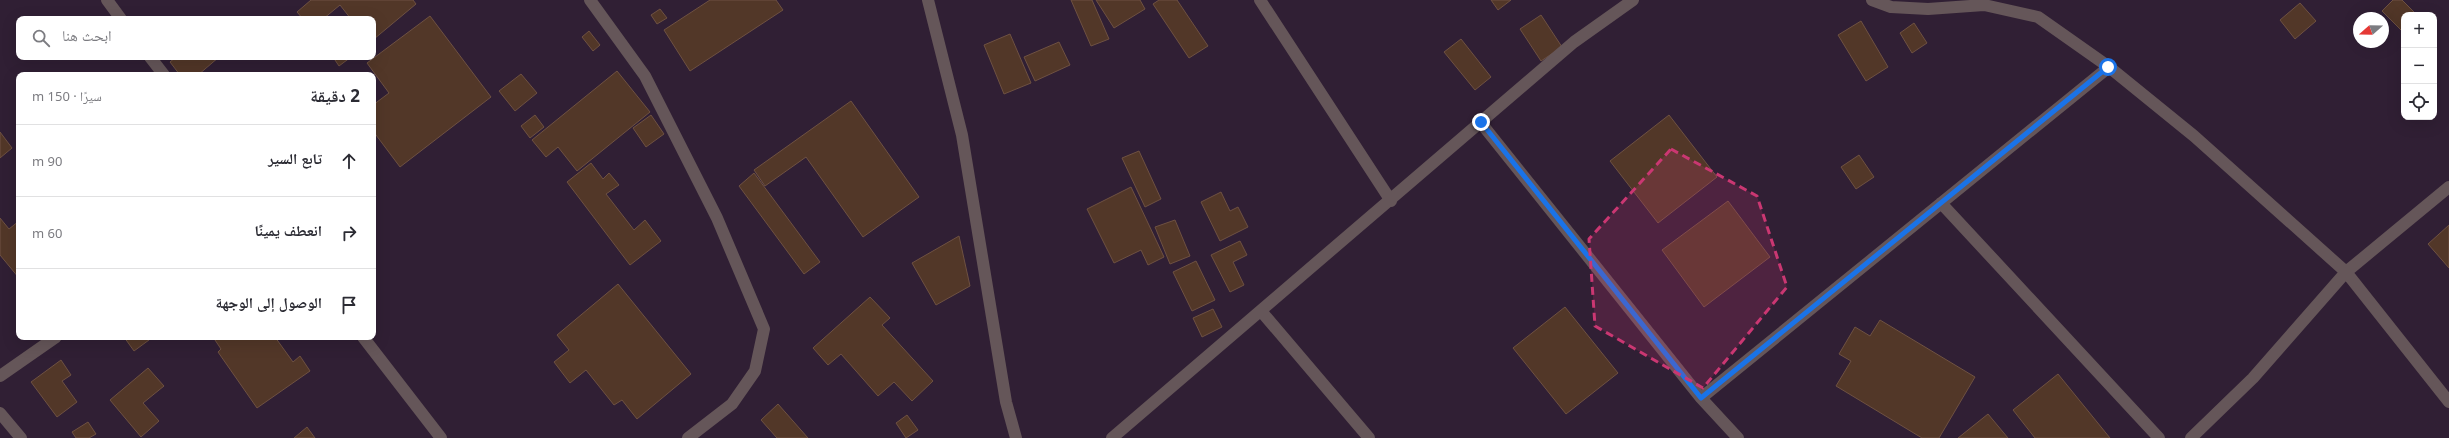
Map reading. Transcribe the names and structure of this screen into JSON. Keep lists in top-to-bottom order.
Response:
{
  "north": "left",
  "page": {
    "map_buttons": ["+", "−"],
    "search": "ابحث هنا",
    "heading": ["2 دقيقة", "سيرًا · 150 m"],
    "list": [
      ["تابع السير", "90 m"],
      ["انعطف يمينًا", "60 m"],
      "الوصول إلى الوجهة"
    ]
  }
}
